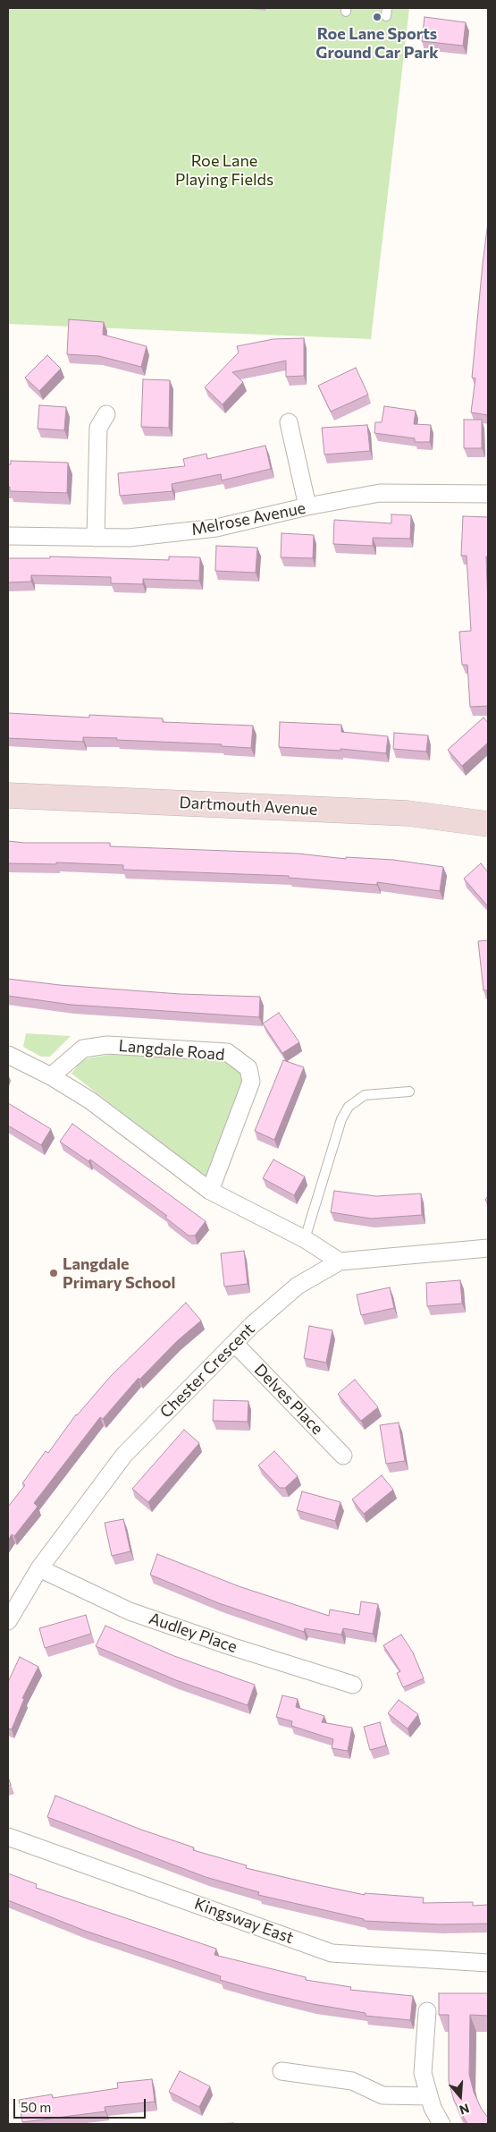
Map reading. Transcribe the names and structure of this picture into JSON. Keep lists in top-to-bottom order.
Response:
{
  "streets": {
    "street": [
      "Melrose Avenue",
      "Dartmouth Avenue",
      "Langdale Road",
      "Chester Crescent",
      "Delves Place",
      "Audley Place",
      "Kingsway East"
    ]
  },
  "crossings": [
    ["Chester Crescent", "Delves Place"],
    ["Chester Crescent", "Audley Place"]
  ],
  "parks": ["Roe Lane Playing Fields"],
  "places": ["Roe Lane Sports Ground Car Park", "Langdale Primary School"],
  "scale_bar": "50 m",
  "north": "bottom"
}
